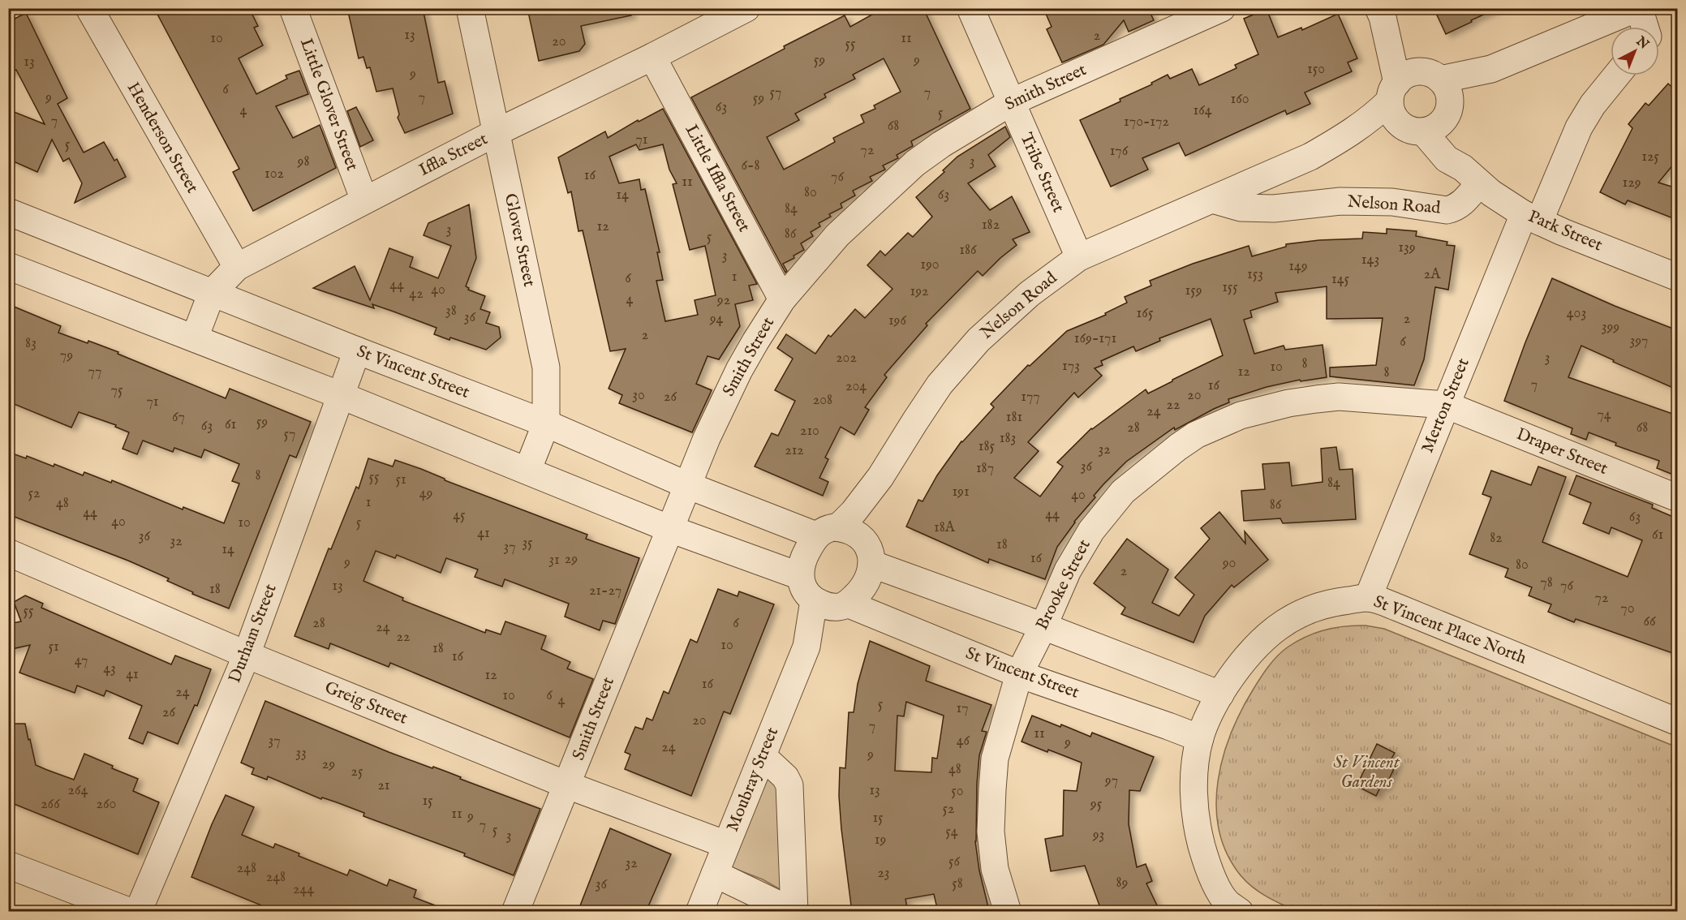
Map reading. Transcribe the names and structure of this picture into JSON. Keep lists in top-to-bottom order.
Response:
{
  "streets": {
    "street": [
      "Smith Street",
      "Little Glover Street",
      "Henderson Street",
      "Iffla Street",
      "Tribe Street",
      "Little Iffla Street",
      "Nelson Road",
      "Park Street",
      "Glover Street",
      "St Vincent Street",
      "Merton Street",
      "Draper Street",
      "Brooke Street",
      "St Vincent Place North",
      "Durham Street",
      "Greig Street",
      "Moubray Street"
    ]
  },
  "crossings": [
    ["Smith Street", "Tribe Street"],
    ["Smith Street", "Little Iffla Street"],
    ["Smith Street", "St Vincent Street"],
    ["Smith Street", "Greig Street"],
    ["Little Glover Street", "Iffla Street"],
    ["Henderson Street", "Iffla Street"],
    ["Iffla Street", "Little Iffla Street"],
    ["Iffla Street", "Glover Street"],
    ["Iffla Street", "St Vincent Street"],
    ["Tribe Street", "Nelson Road"],
    ["Nelson Road", "Park Street"],
    ["Nelson Road", "St Vincent Street"],
    ["Nelson Road", "Moubray Street"],
    ["Park Street", "Merton Street"],
    ["Glover Street", "St Vincent Street"],
    ["St Vincent Street", "Brooke Street"],
    ["St Vincent Street", "St Vincent Place North"],
    ["St Vincent Street", "Durham Street"],
    ["St Vincent Street", "Moubray Street"],
    ["Merton Street", "Draper Street"],
    ["Merton Street", "Brooke Street"],
    ["Merton Street", "St Vincent Place North"],
    ["Draper Street", "Brooke Street"],
    ["Durham Street", "Greig Street"],
    ["Greig Street", "Moubray Street"]
  ],
  "parks": ["St Vincent Gardens"],
  "house_numbers": [
    "13",
    "2",
    "10",
    "11",
    "20",
    "55",
    "59",
    "9",
    "13",
    "150",
    "9",
    "6",
    "57",
    "7",
    "9",
    "7",
    "59",
    "160",
    "63",
    "4",
    "164",
    "5",
    "7",
    "170-172",
    "68",
    "71",
    "5",
    "72",
    "176",
    "125",
    "98",
    "3",
    "6-8",
    "102",
    "16",
    "76",
    "11",
    "129",
    "80",
    "14",
    "63",
    "84",
    "182",
    "12",
    "3",
    "86",
    "5",
    "139",
    "186",
    "3",
    "143",
    "190",
    "149",
    "153",
    "2A",
    "1",
    "6",
    "145",
    "44",
    "155",
    "40",
    "159",
    "192",
    "42",
    "4",
    "92",
    "38",
    "165",
    "403",
    "36",
    "94",
    "2",
    "196",
    "399",
    "2",
    "169-171",
    "397",
    "6",
    "83",
    "79",
    "202",
    "3",
    "8",
    "173",
    "10",
    "77",
    "12",
    "8",
    "7",
    "16",
    "204",
    "75",
    "30",
    "20",
    "26",
    "177",
    "208",
    "71",
    "22",
    "24",
    "74",
    "67",
    "181",
    "59",
    "61",
    "63",
    "28",
    "68",
    "210",
    "57",
    "183",
    "185",
    "32",
    "212",
    "36",
    "187",
    "8",
    "55",
    "51",
    "84",
    "191",
    "52",
    "49",
    "40",
    "1",
    "48",
    "86",
    "44",
    "44",
    "45",
    "63",
    "40",
    "10",
    "5",
    "18A",
    "41",
    "61",
    "36",
    "82",
    "32",
    "35",
    "18",
    "37",
    "14",
    "16",
    "29",
    "31",
    "9",
    "90",
    "80",
    "2",
    "78",
    "13",
    "76",
    "18",
    "21-27",
    "72",
    "70",
    "55",
    "66",
    "28",
    "6",
    "24",
    "22",
    "10",
    "51",
    "18",
    "16",
    "47",
    "43",
    "41",
    "12",
    "16",
    "24",
    "10",
    "6",
    "4",
    "5",
    "17",
    "26",
    "20",
    "7",
    "11",
    "37",
    "46",
    "9",
    "24",
    "33",
    "9",
    "29",
    "48",
    "25",
    "97",
    "21",
    "264",
    "13",
    "50",
    "15",
    "266",
    "260",
    "95",
    "52",
    "11",
    "9",
    "15",
    "7",
    "5",
    "54",
    "93",
    "3",
    "19",
    "56",
    "32",
    "248",
    "23",
    "248",
    "89",
    "58",
    "36",
    "244"
  ],
  "north": "top right"
}
